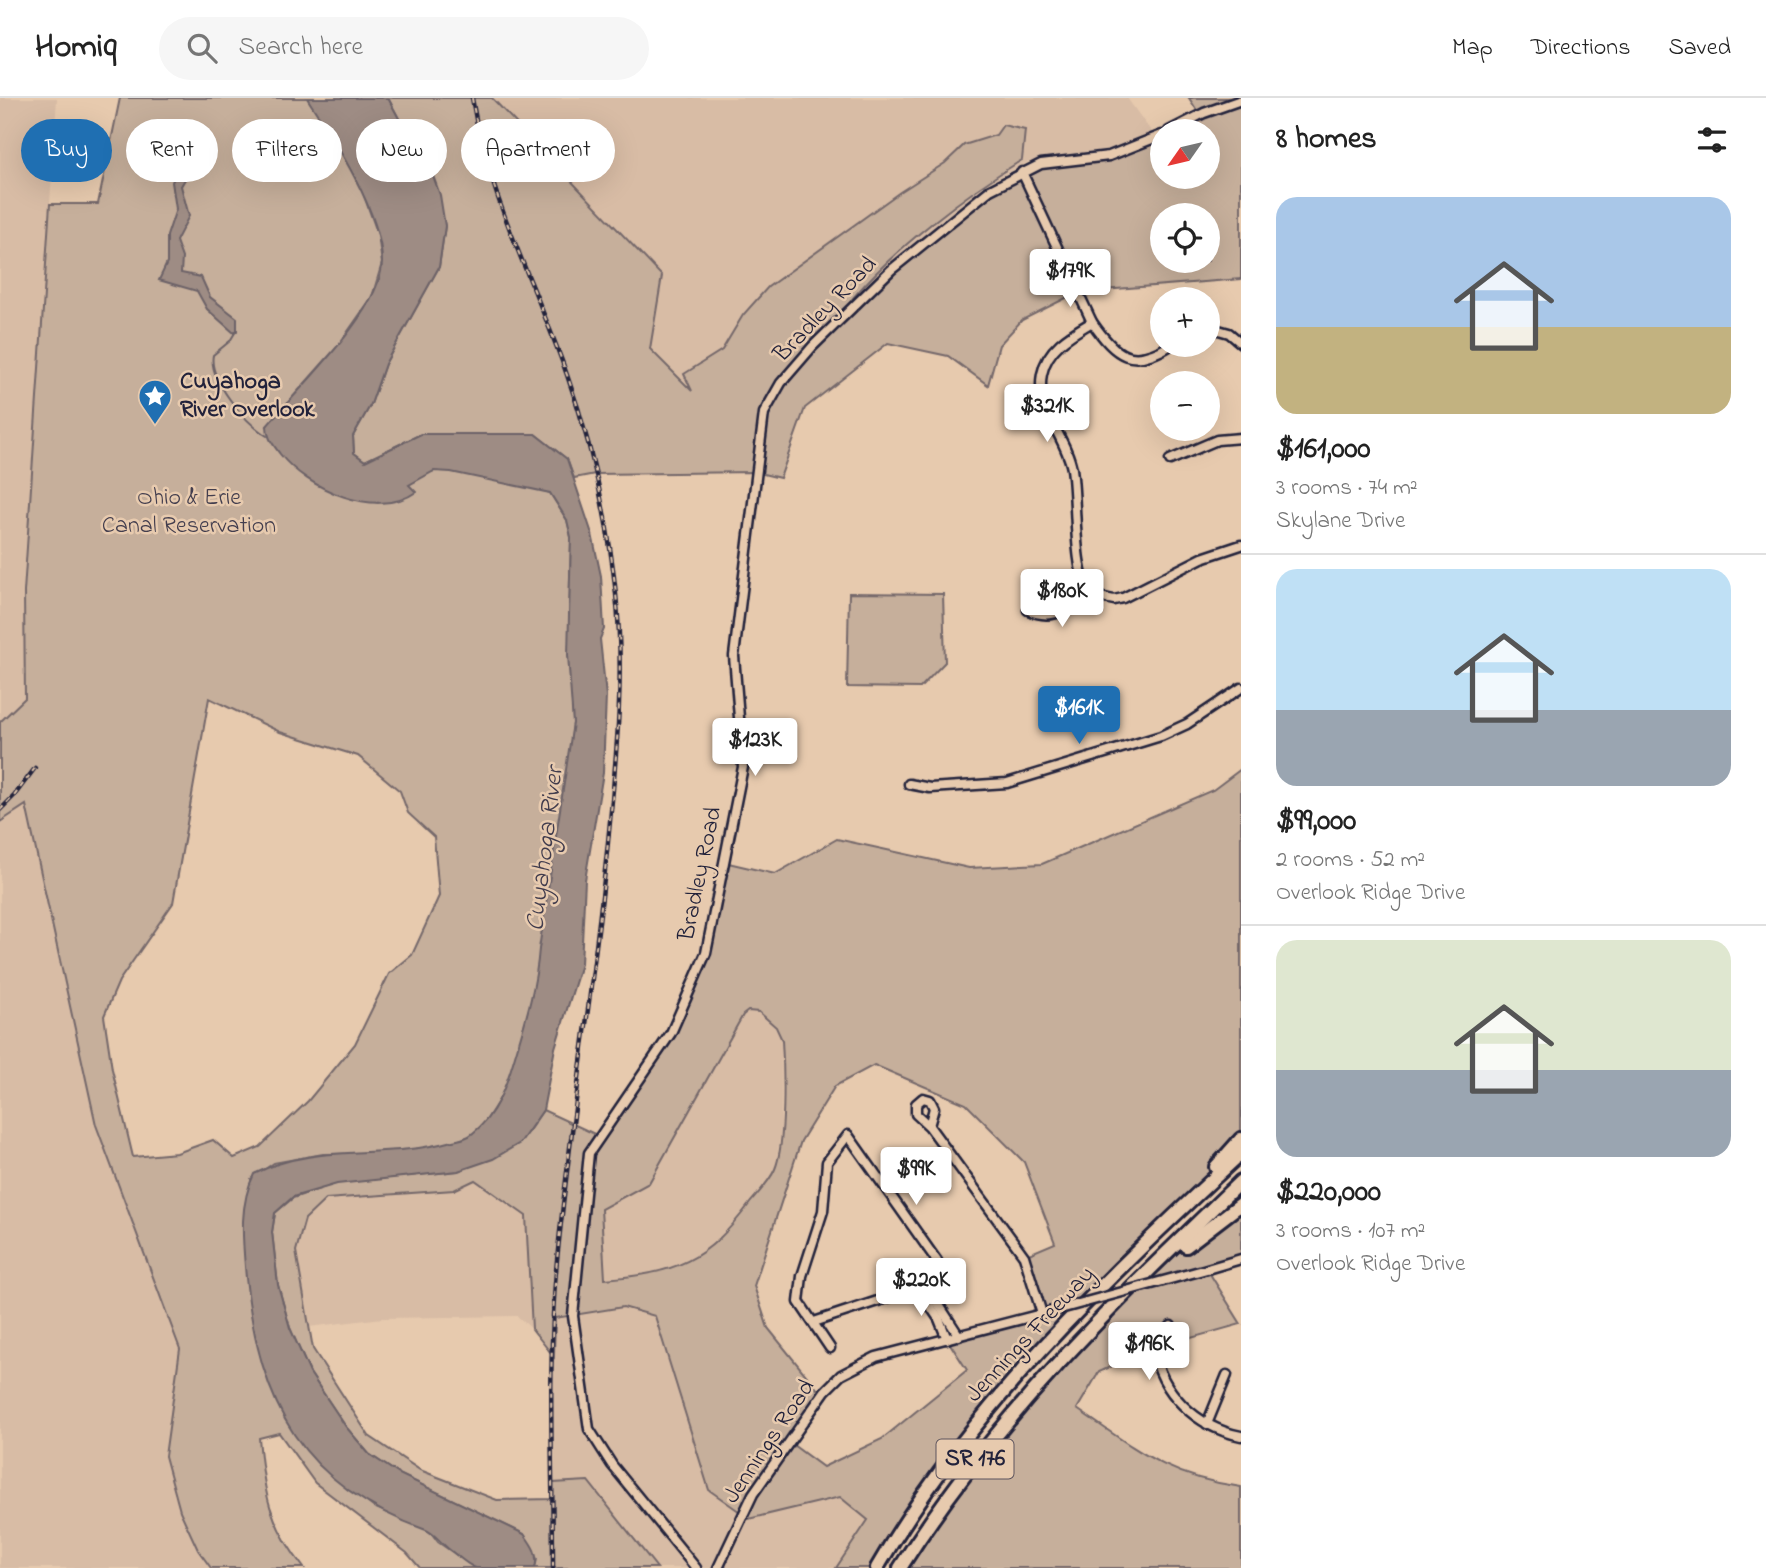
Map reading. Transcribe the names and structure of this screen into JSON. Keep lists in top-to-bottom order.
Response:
{
  "streets": {
    "highway": ["Jennings Freeway", "SR 176"],
    "street": ["Bradley Road", "Jennings Road"]
  },
  "water": ["Cuyahoga River"],
  "parks": ["Ohio & Erie Canal Reservation"],
  "places": {
    "place": ["Cuyahoga River Overlook"]
  },
  "north": "bottom left",
  "page": {
    "header": "Homiq",
    "search": "Search here",
    "nav": ["Map", "Directions", "Saved"],
    "heading": "8 homes",
    "map_buttons": ["+", "−"],
    "chip": [
      "Buy",
      "Rent",
      "Filters",
      "New",
      "Apartment"
    ],
    "list": [
      {
        "name": "$161,000",
        "note": "3 rooms · 74 m² · Skylane Drive"
      },
      {
        "name": "$99,000",
        "note": "2 rooms · 52 m² · Overlook Ridge Drive"
      },
      {
        "name": "$220,000",
        "note": "3 rooms · 107 m² · Overlook Ridge Drive"
      }
    ],
    "price": [
      "$179K",
      "$321K",
      "$180K",
      "$161K",
      "$123K",
      "$99K",
      "$220K",
      "$196K"
    ]
  }
}
